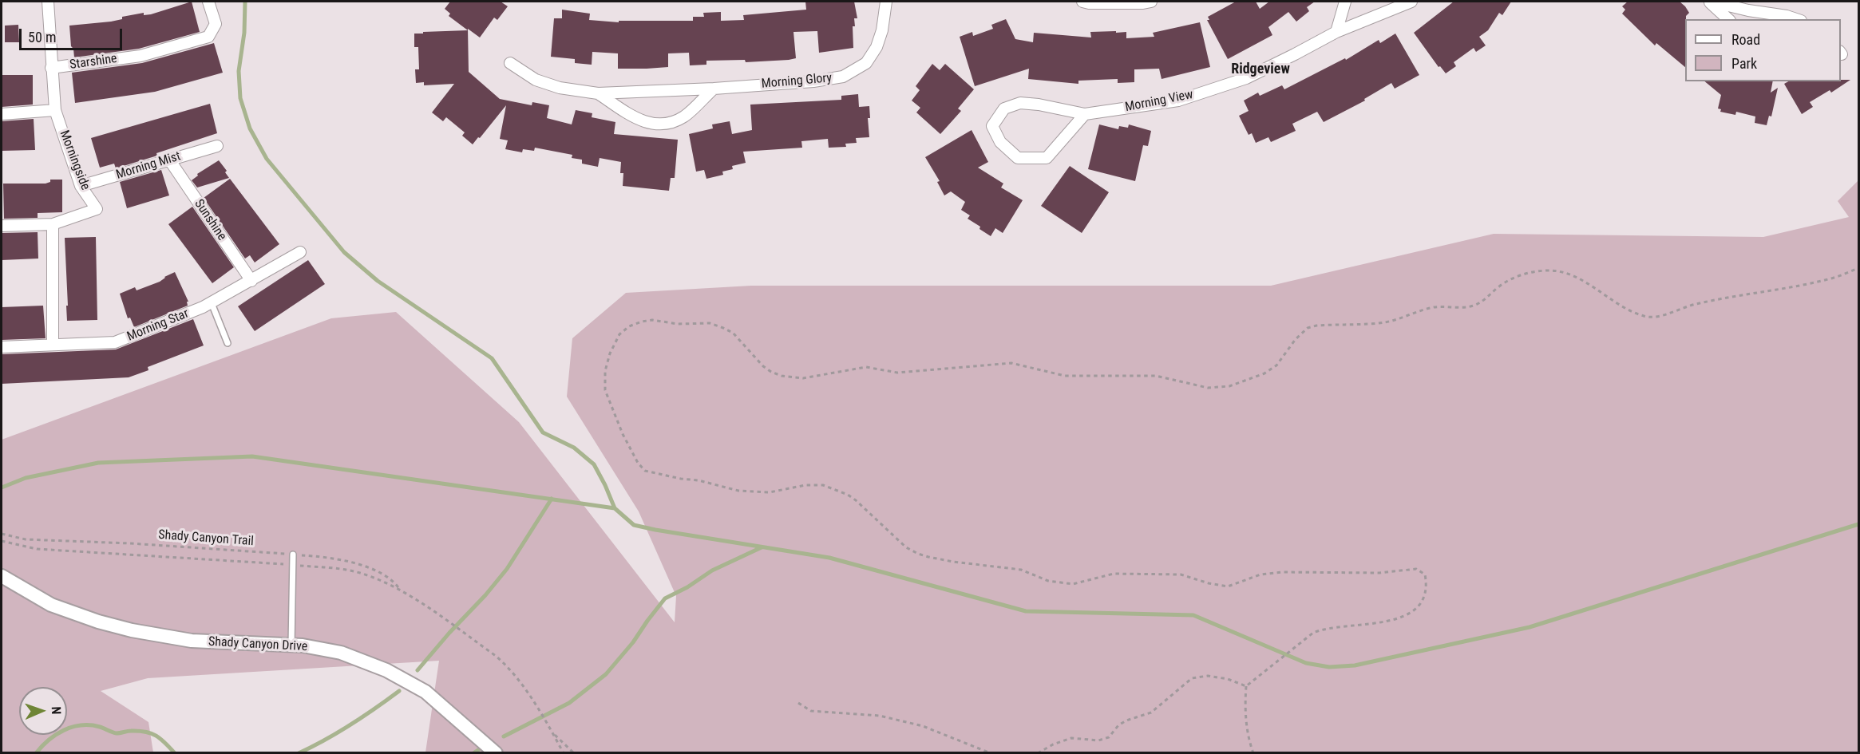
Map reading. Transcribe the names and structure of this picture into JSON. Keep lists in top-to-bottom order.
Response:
{
  "streets": {
    "street": [
      "Starshine",
      "Morning Glory",
      "Morning View",
      "Morningside",
      "Morning Mist",
      "Sunshine",
      "Morning Star",
      "Shady Canyon Drive"
    ],
    "path": ["Shady Canyon Trail"]
  },
  "crossings": [
    ["Starshine", "Morningside"],
    ["Morningside", "Morning Mist"],
    ["Morning Mist", "Sunshine"],
    ["Sunshine", "Morning Star"]
  ],
  "districts": ["Ridgeview"],
  "legend": ["Road", "Park"],
  "scale_bar": "50 m",
  "north": "right"
}
